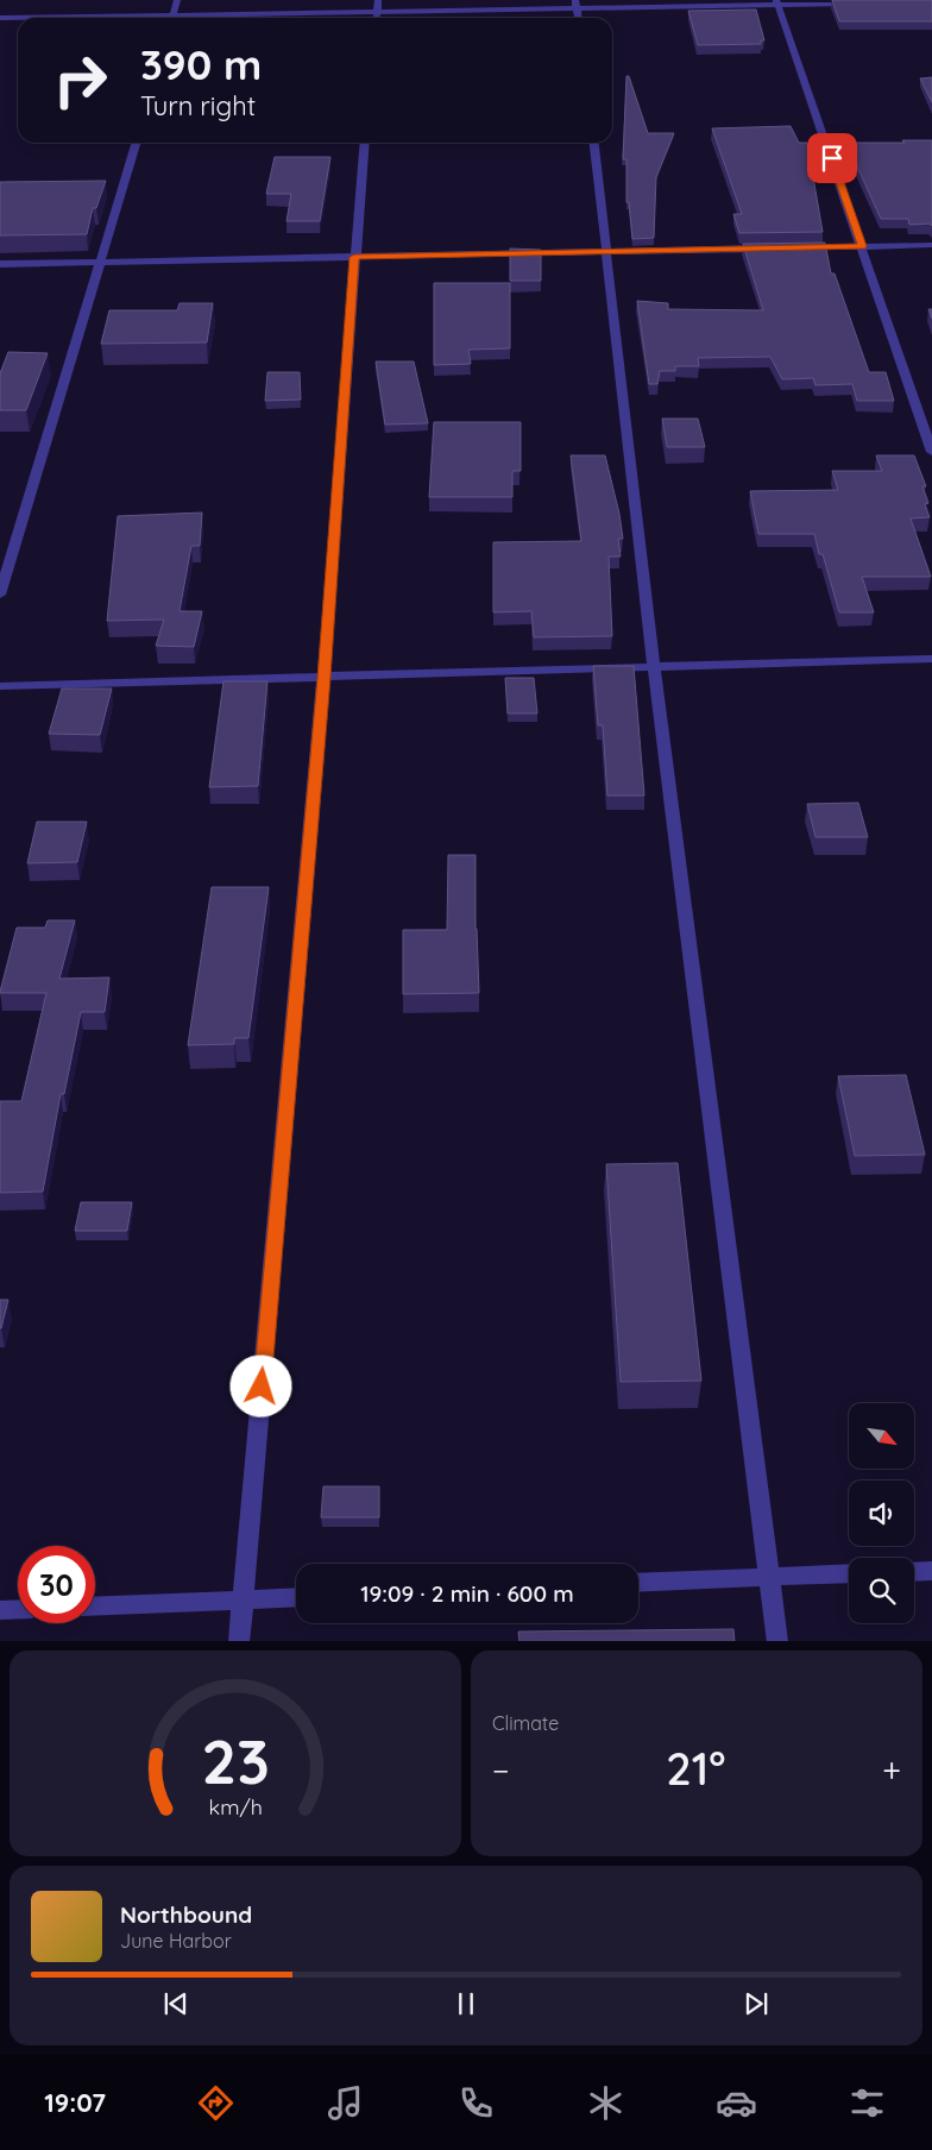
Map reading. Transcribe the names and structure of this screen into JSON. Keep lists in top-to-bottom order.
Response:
{
  "north": "bottom right",
  "page": {
    "turn": ["390 m", "Turn right"],
    "limit": "30",
    "trip": "19:09 · 2 min · 600 m",
    "tile": "Climate",
    "heat": ["−", "21°", "+"],
    "song": ["Northbound", "June Harbor"],
    "tabs": "19:07",
    "gauge": ["23", "km/h"]
  }
}
